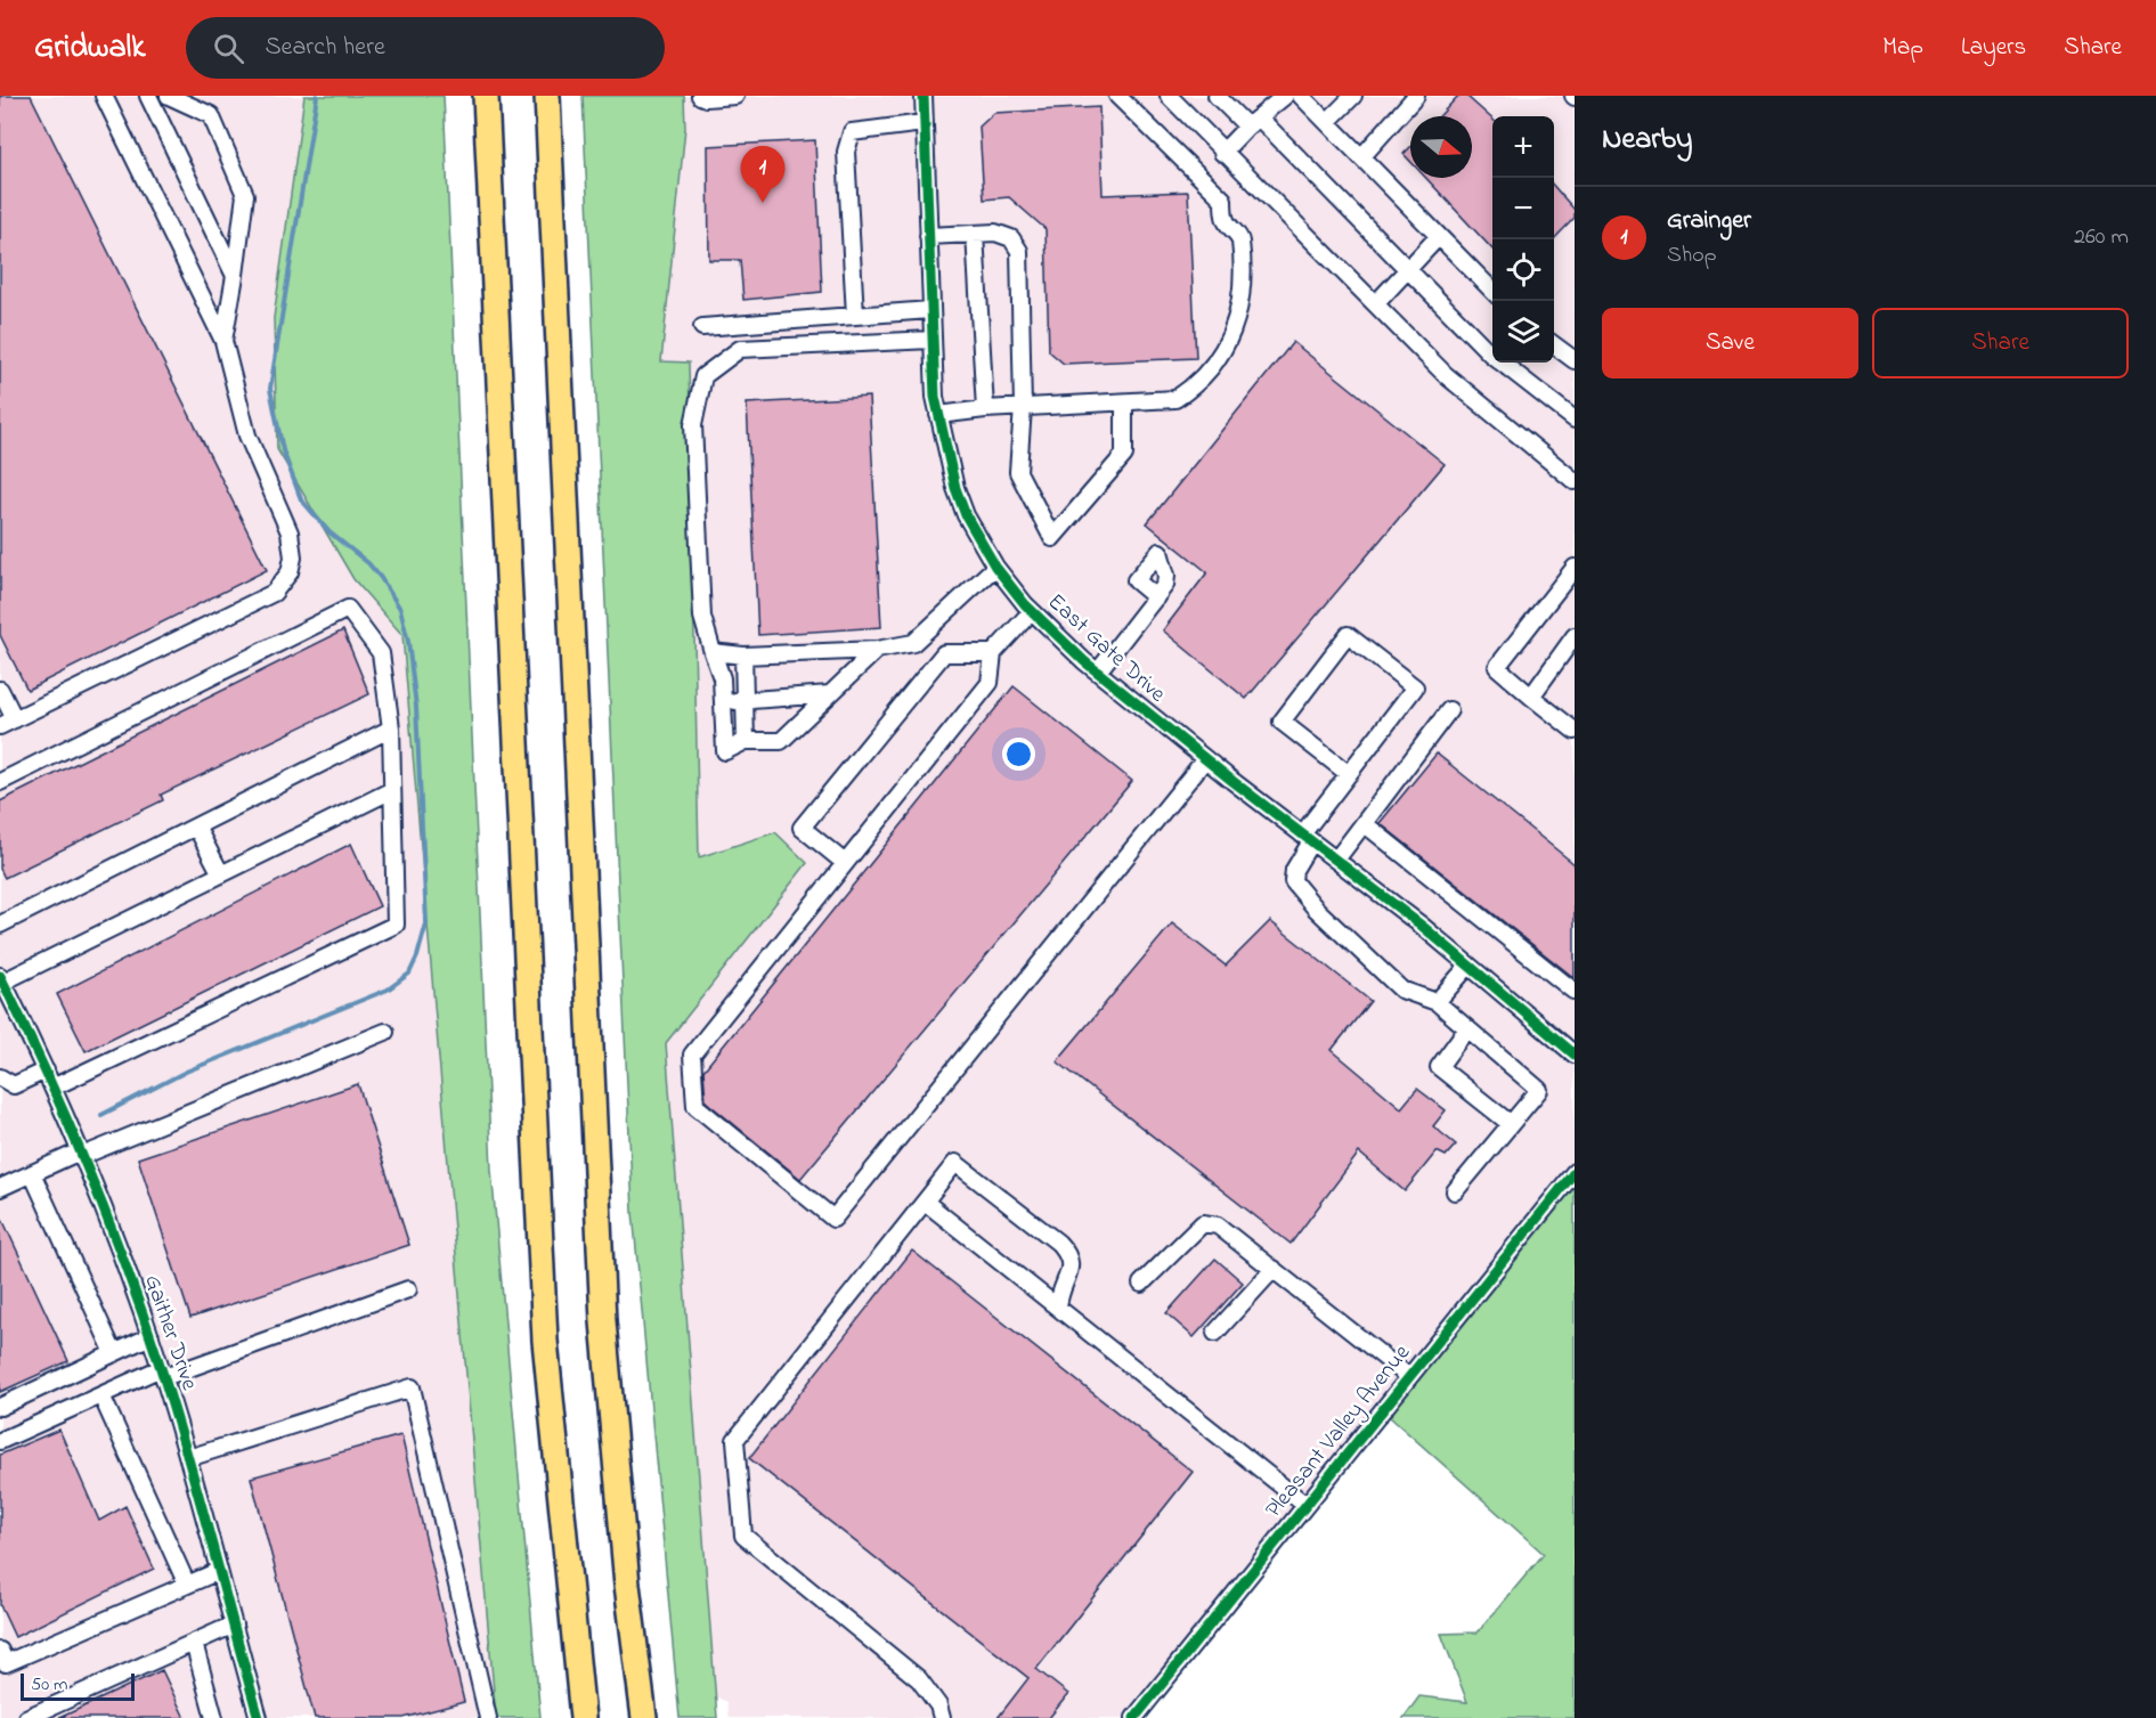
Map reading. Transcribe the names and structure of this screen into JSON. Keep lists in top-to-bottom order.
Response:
{
  "streets": {
    "street": ["East Gate Drive", "Gaither Drive", "Pleasant Valley Avenue"]
  },
  "scale_bar": "50 m",
  "north": "right",
  "page": {
    "header": "Gridwalk",
    "search": "Search here",
    "nav": ["Map", "Layers", "Share"],
    "heading": "Nearby",
    "map_buttons": ["+", "−"],
    "pins": "1",
    "list": [
      {
        "mark": "1",
        "name": "Grainger",
        "note": "Shop",
        "value": "260 m"
      }
    ],
    "buttons": ["Save", "Share"],
    "scale": "50 m"
  }
}
